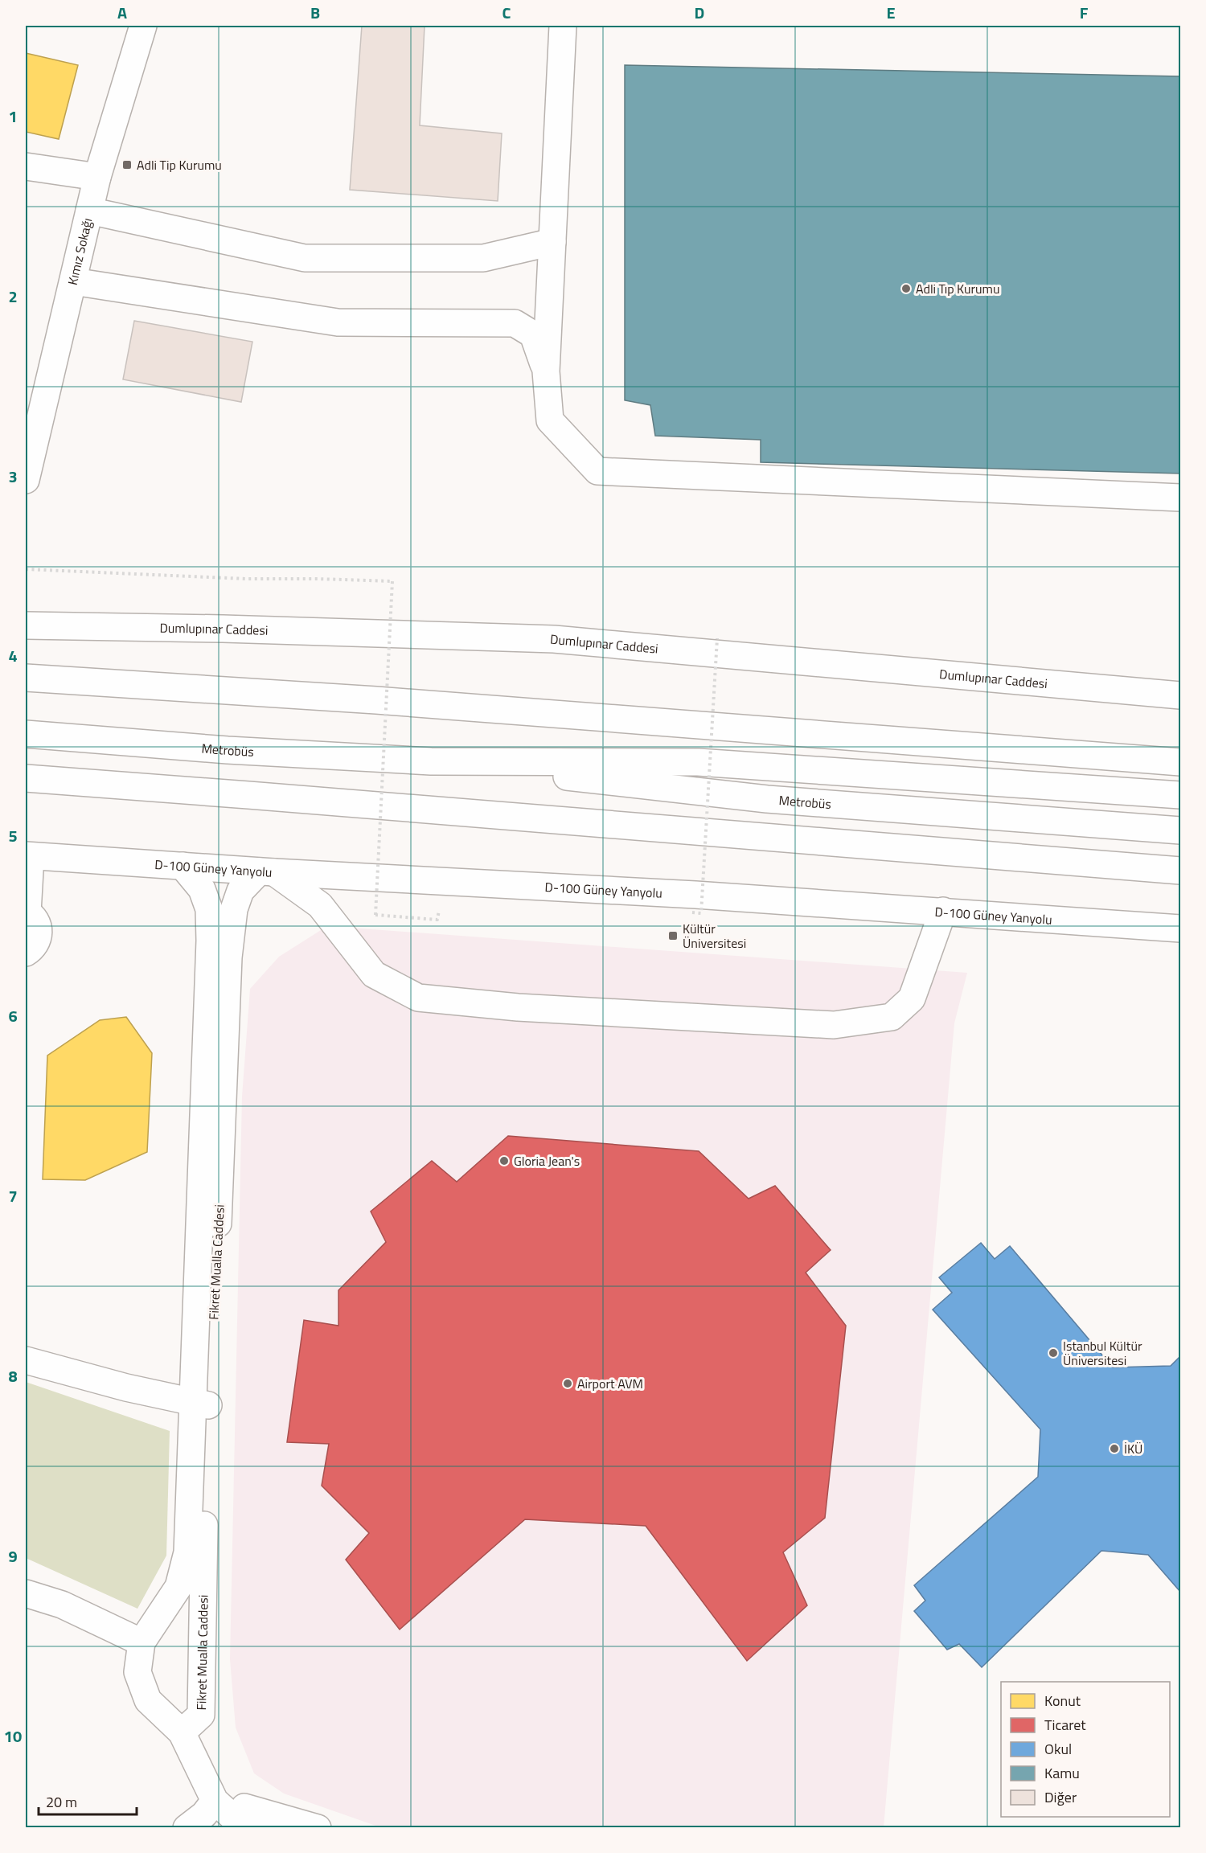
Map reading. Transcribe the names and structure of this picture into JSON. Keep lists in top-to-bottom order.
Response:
{
  "streets": {
    "main road": [
      "Kımız Sokağı",
      "Dumlupınar Caddesi",
      "Metrobüs",
      "D-100 Güney Yanyolu",
      "Fikret Mualla Caddesi"
    ]
  },
  "crossings": [
    ["D-100 Güney Yanyolu", "Fikret Mualla Caddesi"]
  ],
  "places": {
    "transit": ["Adli Tip Kurumu", "Kültür Üniversitesi"],
    "other": [
      "Adli Tıp Kurumu",
      "Gloria Jean's",
      "Istanbul Kültür Üniversitesi",
      "Airport AVM",
      "İKÜ"
    ]
  },
  "legend": [
    "Konut",
    "Ticaret",
    "Okul",
    "Kamu",
    "Diğer"
  ],
  "scale_bar": "20 m",
  "grid": {
    "columns": [
      "A",
      "B",
      "C",
      "D",
      "E",
      "F"
    ],
    "rows": [
      "1",
      "2",
      "3",
      "4",
      "5",
      "6",
      "7",
      "8",
      "9",
      "10"
    ]
  }
}
